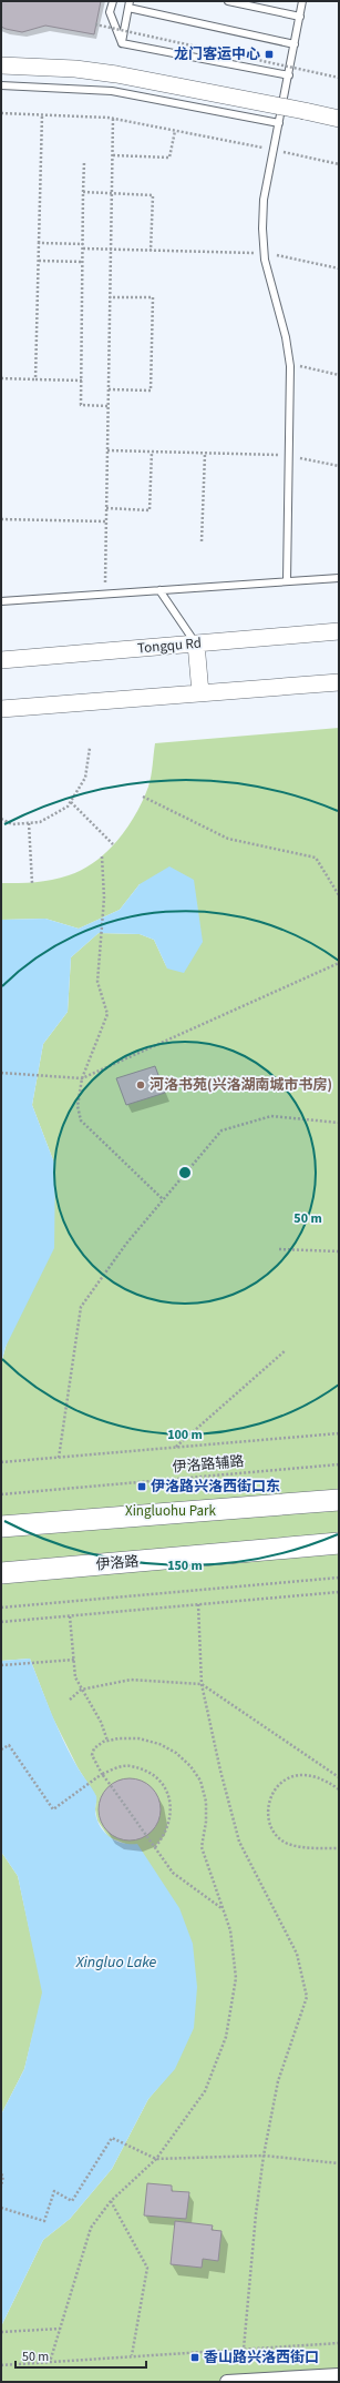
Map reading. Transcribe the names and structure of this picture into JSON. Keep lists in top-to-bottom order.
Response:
{
  "streets": {
    "main road": ["伊洛路"],
    "street": ["Tongqu Rd"],
    "path": ["伊洛路辅路"]
  },
  "water": ["Xingluo Lake"],
  "parks": ["Xingluohu Park"],
  "places": {
    "transit": ["龙门客运中心", "伊洛路兴洛西街口东", "香山路兴洛西街口"],
    "other": ["河洛书苑(兴洛湖南城市书房)"]
  },
  "scale_bar": "50 m",
  "rings": ["50 m", "100 m", "150 m"]
}
